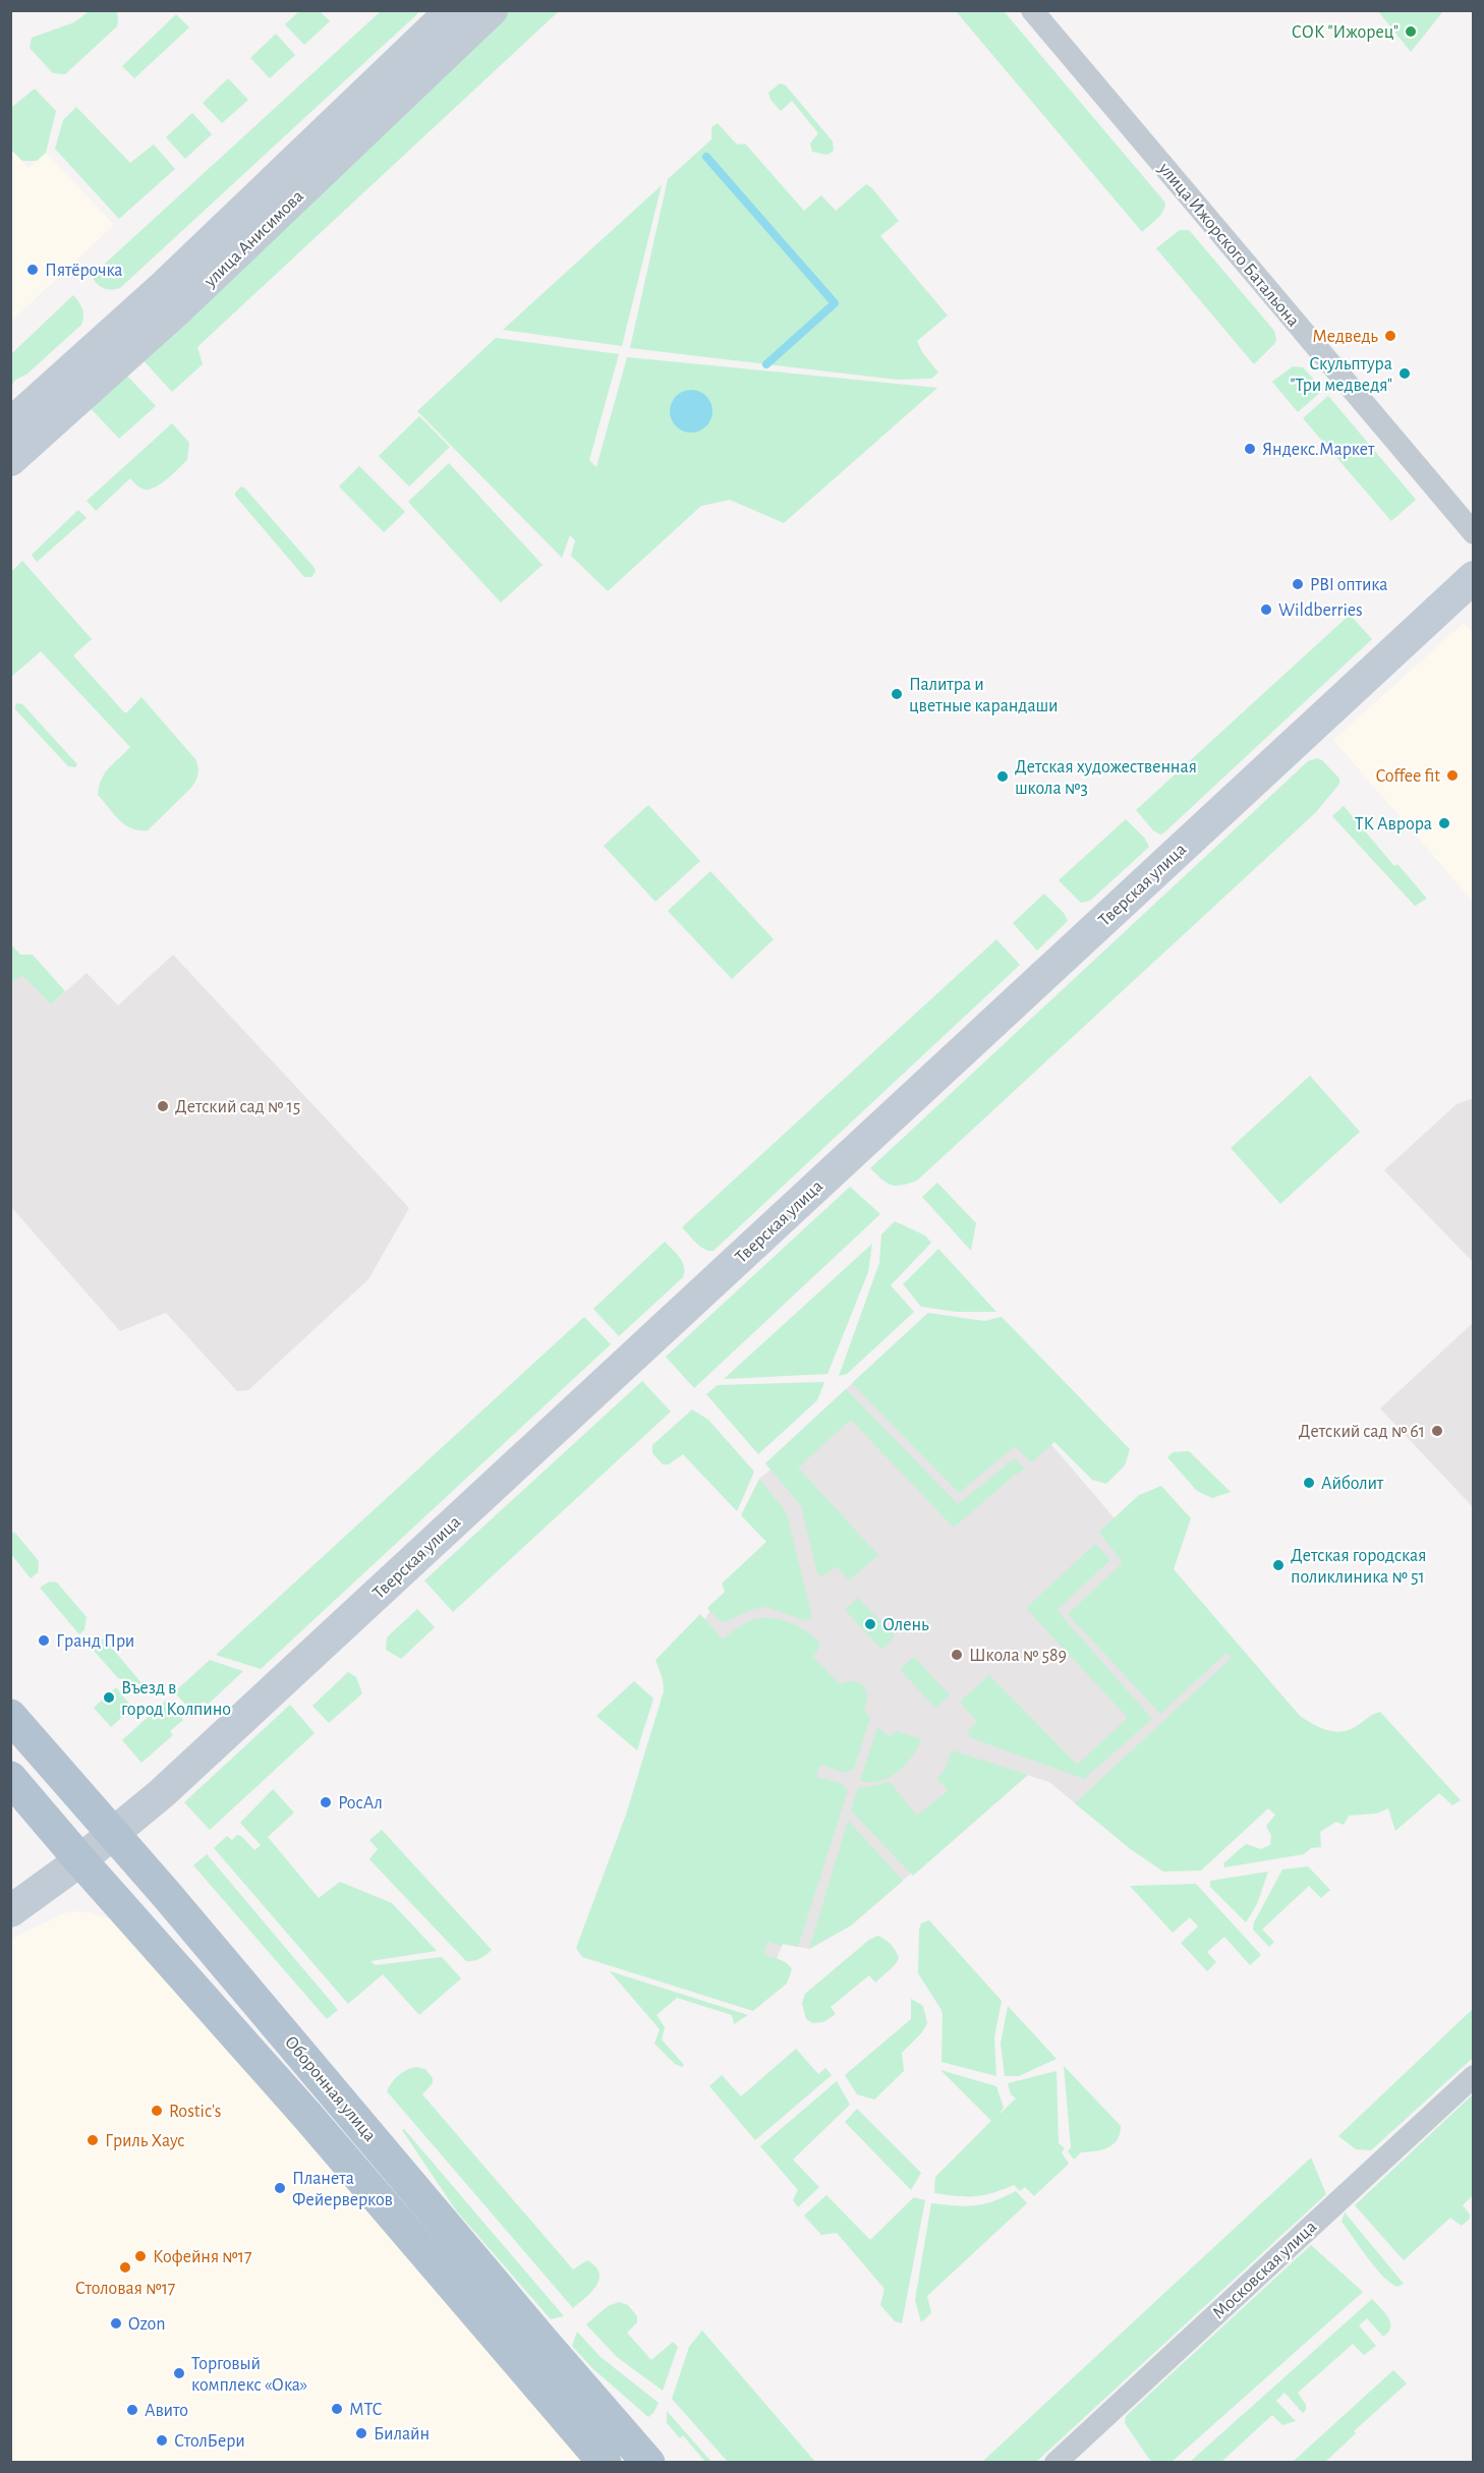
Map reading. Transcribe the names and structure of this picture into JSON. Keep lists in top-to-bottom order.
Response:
{
  "streets": {
    "main road": ["улица Анисимова", "Тверская улица", "Оборонная улица"],
    "street": ["улица Ижорского Батальона", "Московская улица"]
  },
  "crossings": [
    ["Тверская улица", "Оборонная улица"]
  ],
  "places": [
    "СОК \"Ижорец\"",
    "Пятёрочка",
    "Медведь",
    "Скульптура \"Три медведя\"",
    "Яндекс.Маркет",
    "PBI оптика",
    "Wildberries",
    "Палитра и цветные карандаши",
    "Coffee fit",
    "Детская художественная школа №3",
    "ТК Аврора",
    "Детский сад № 15",
    "Детский сад № 61",
    "Айболит",
    "Детская городская поликлиника № 51",
    "Олень",
    "Гранд При",
    "Школа № 589",
    "Въезд в город Колпино",
    "РосАл",
    "Rostic's",
    "Гриль Хаус",
    "Планета Фейерверков",
    "Кофейня №17",
    "Столовая №17",
    "Ozon",
    "Торговый комплекс «Ока»",
    "МТС",
    "Авито",
    "Билайн",
    "СтолБери"
  ]
}
